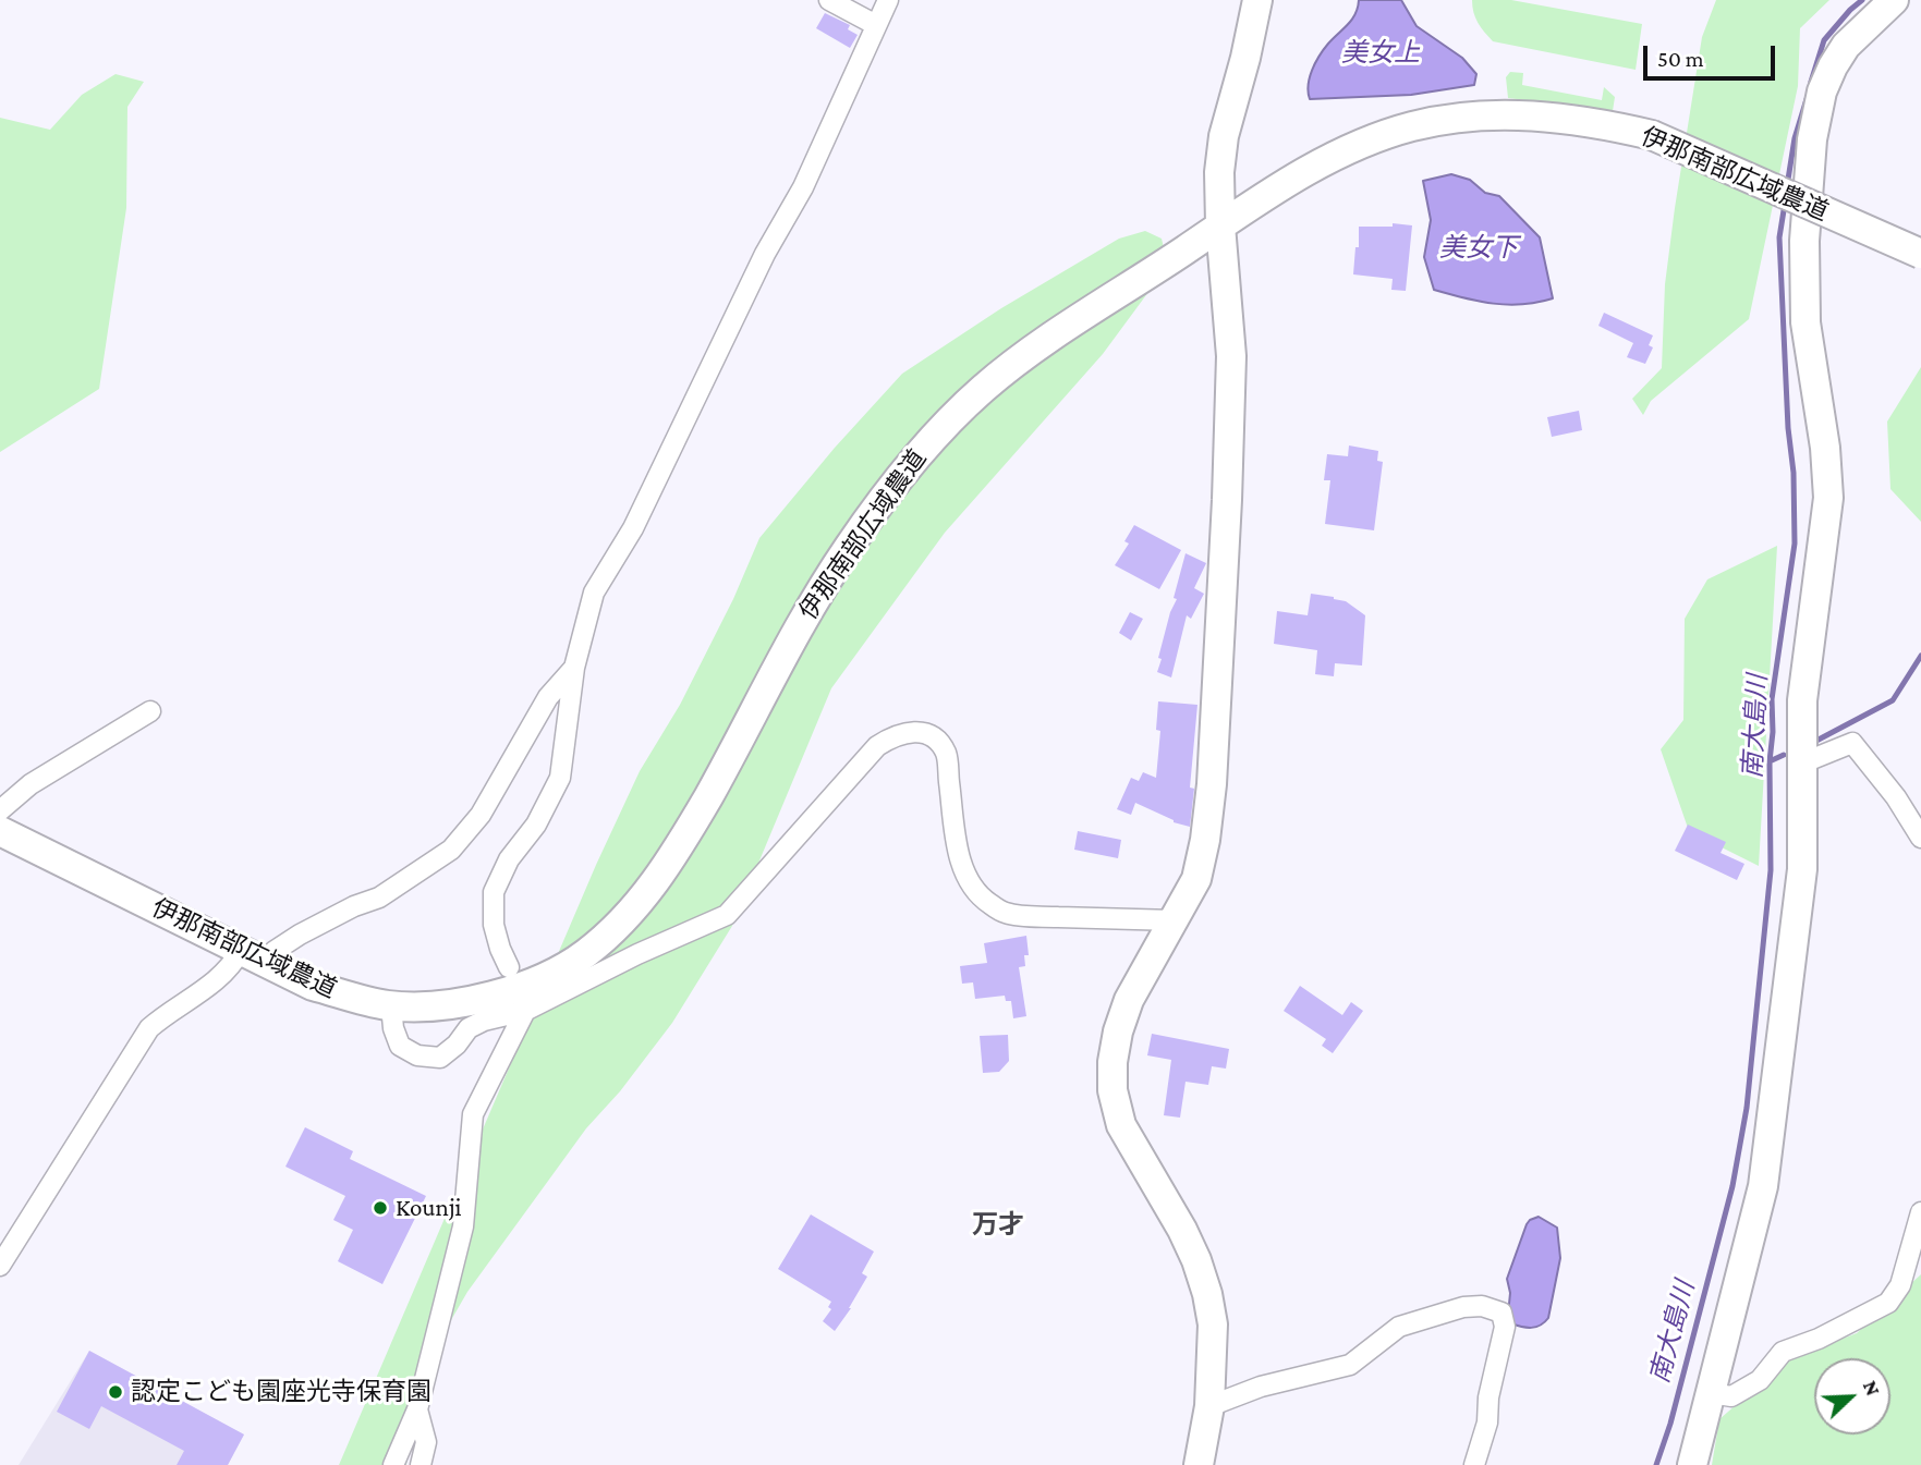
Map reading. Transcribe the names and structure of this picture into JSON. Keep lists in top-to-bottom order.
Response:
{
  "streets": {
    "street": ["伊那南部広域農道"]
  },
  "districts": ["万才"],
  "water": ["美女上", "美女下", "南大島川"],
  "places": ["Kounji", "認定こども園座光寺保育園"],
  "scale_bar": "50 m",
  "north": "top right"
}
